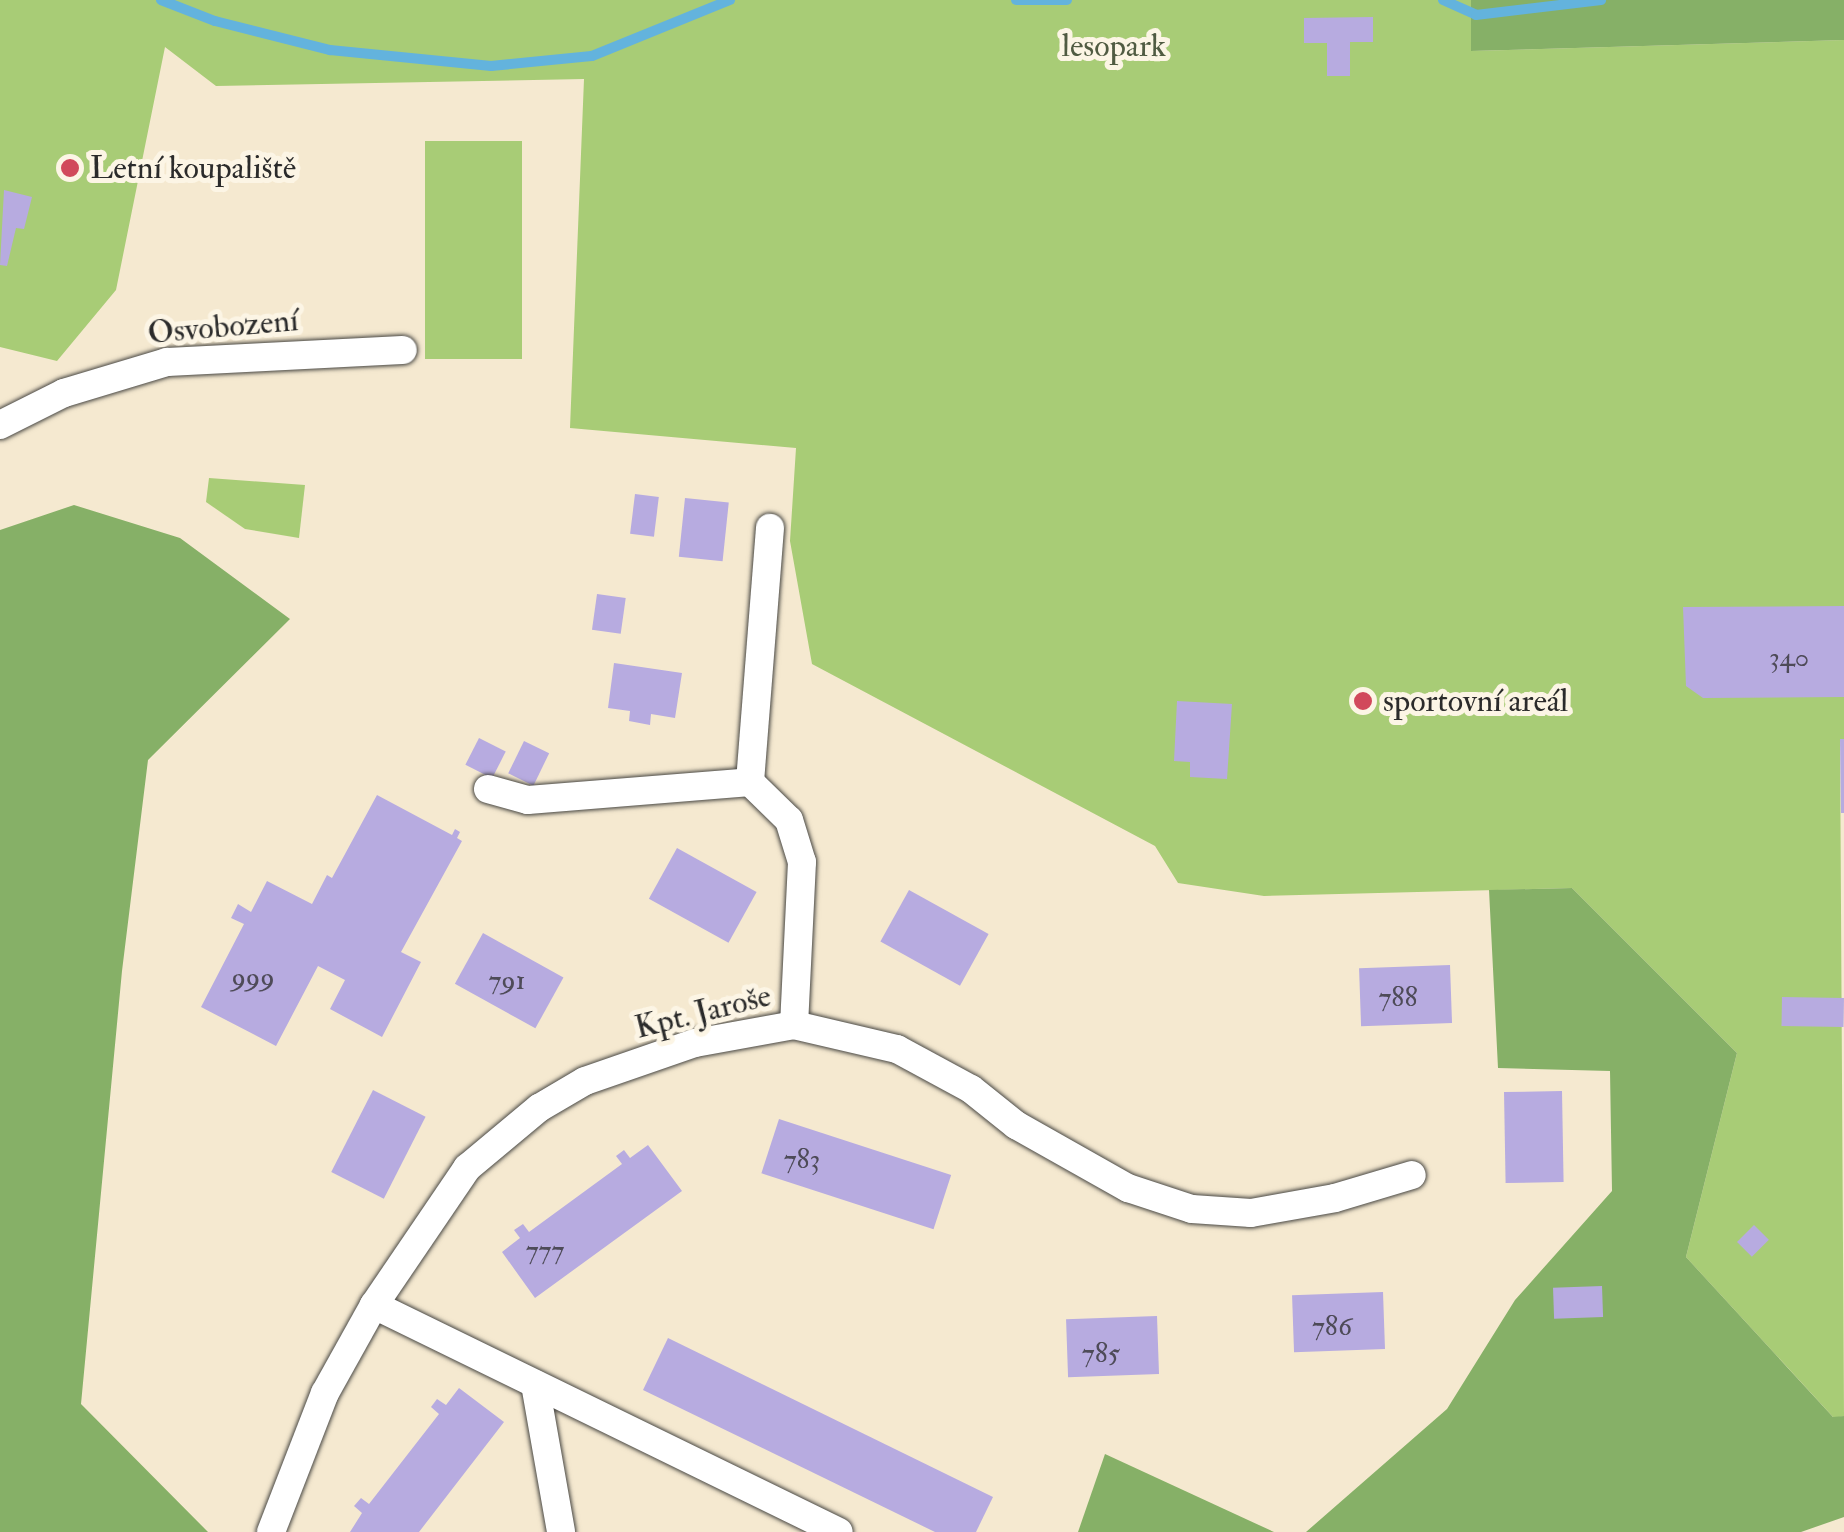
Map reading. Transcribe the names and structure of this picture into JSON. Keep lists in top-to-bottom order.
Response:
{
  "streets": {
    "street": ["Osvobození", "Kpt. Jaroše"]
  },
  "parks": ["lesopark"],
  "places": ["Letní koupaliště", "sportovní areál"],
  "house_numbers": [
    "340",
    "999",
    "791",
    "788",
    "783",
    "777",
    "786",
    "785"
  ]
}
